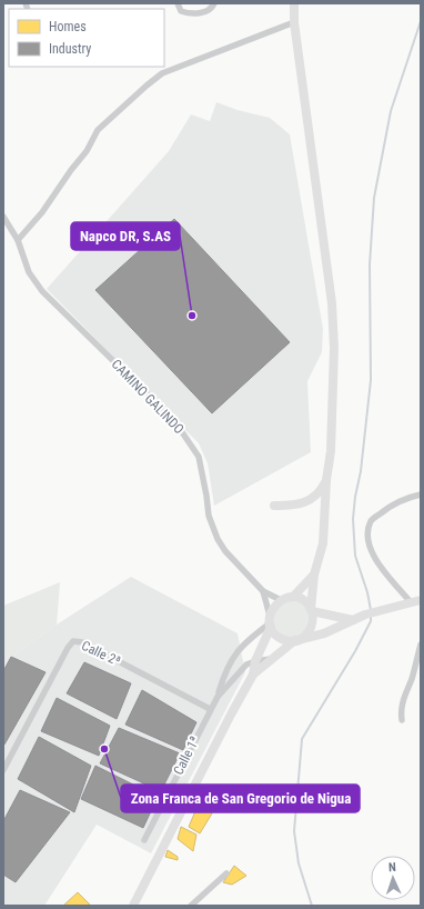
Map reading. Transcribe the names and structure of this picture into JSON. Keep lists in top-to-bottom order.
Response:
{
  "streets": {
    "street": ["CAMINO GALINDO", "Calle 2ª", "Calle 1ª"]
  },
  "crossings": [
    ["CAMINO GALINDO", "Calle 1ª"],
    ["Calle 2ª", "Calle 1ª"]
  ],
  "places": ["Napco DR, S.AS", "Zona Franca de San Gregorio de Nigua"],
  "legend": ["Homes", "Industry"],
  "north": "top"
}
